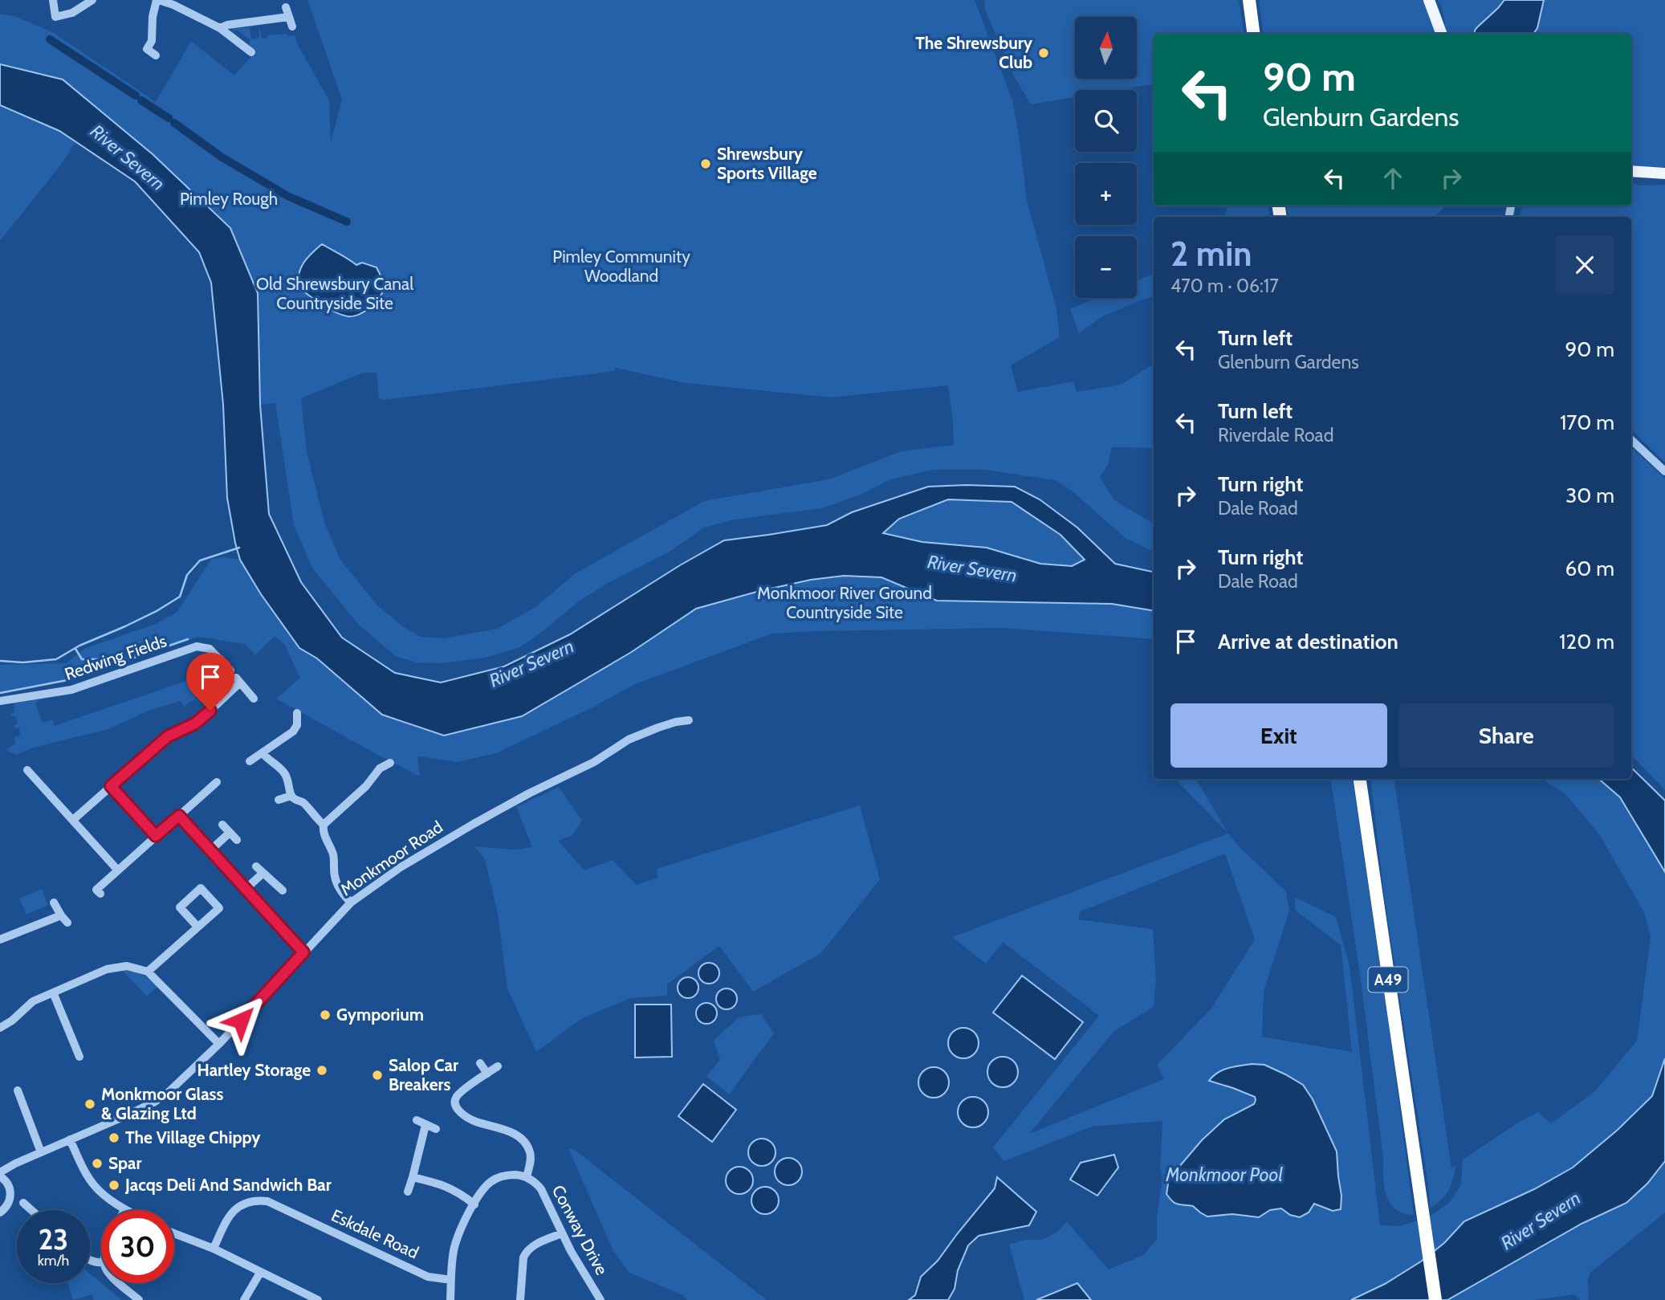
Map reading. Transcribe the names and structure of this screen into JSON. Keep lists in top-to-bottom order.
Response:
{
  "streets": {
    "highway": ["A49"],
    "street": [
      "Redwing Fields",
      "Monkmoor Road",
      "Conway Drive",
      "Eskdale Road"
    ]
  },
  "crossings": [
    ["Conway Drive", "Eskdale Road"]
  ],
  "water": ["River Severn", "Monkmoor Pool"],
  "parks": [
    "Pimley Rough",
    "Pimley Community Woodland",
    "Old Shrewsbury Canal Countryside Site",
    "Monkmoor River Ground Countryside Site"
  ],
  "places": [
    "The Shrewsbury Club",
    "Shrewsbury Sports Village",
    "Gymporium",
    "Hartley Storage",
    "Salop Car Breakers",
    "Monkmoor Glass & Glazing Ltd",
    "The Village Chippy",
    "Spar",
    "Jacqs Deli And Sandwich Bar"
  ],
  "north": "top",
  "page": {
    "map_buttons": ["+", "−"],
    "turn": ["90 m", "Glenburn Gardens"],
    "heading": ["2 min", "470 m · 06:17"],
    "list": [
      {
        "name": "Turn left",
        "note": "Glenburn Gardens",
        "value": "90 m"
      },
      {
        "name": "Turn left",
        "note": "Riverdale Road",
        "value": "170 m"
      },
      {
        "name": "Turn right",
        "note": "Dale Road",
        "value": "30 m"
      },
      {
        "name": "Turn right",
        "note": "Dale Road",
        "value": "60 m"
      },
      {
        "name": "Arrive at destination",
        "value": "120 m"
      }
    ],
    "buttons": ["Exit", "Share"],
    "speed": "23 km/h",
    "limit": "30"
  }
}
